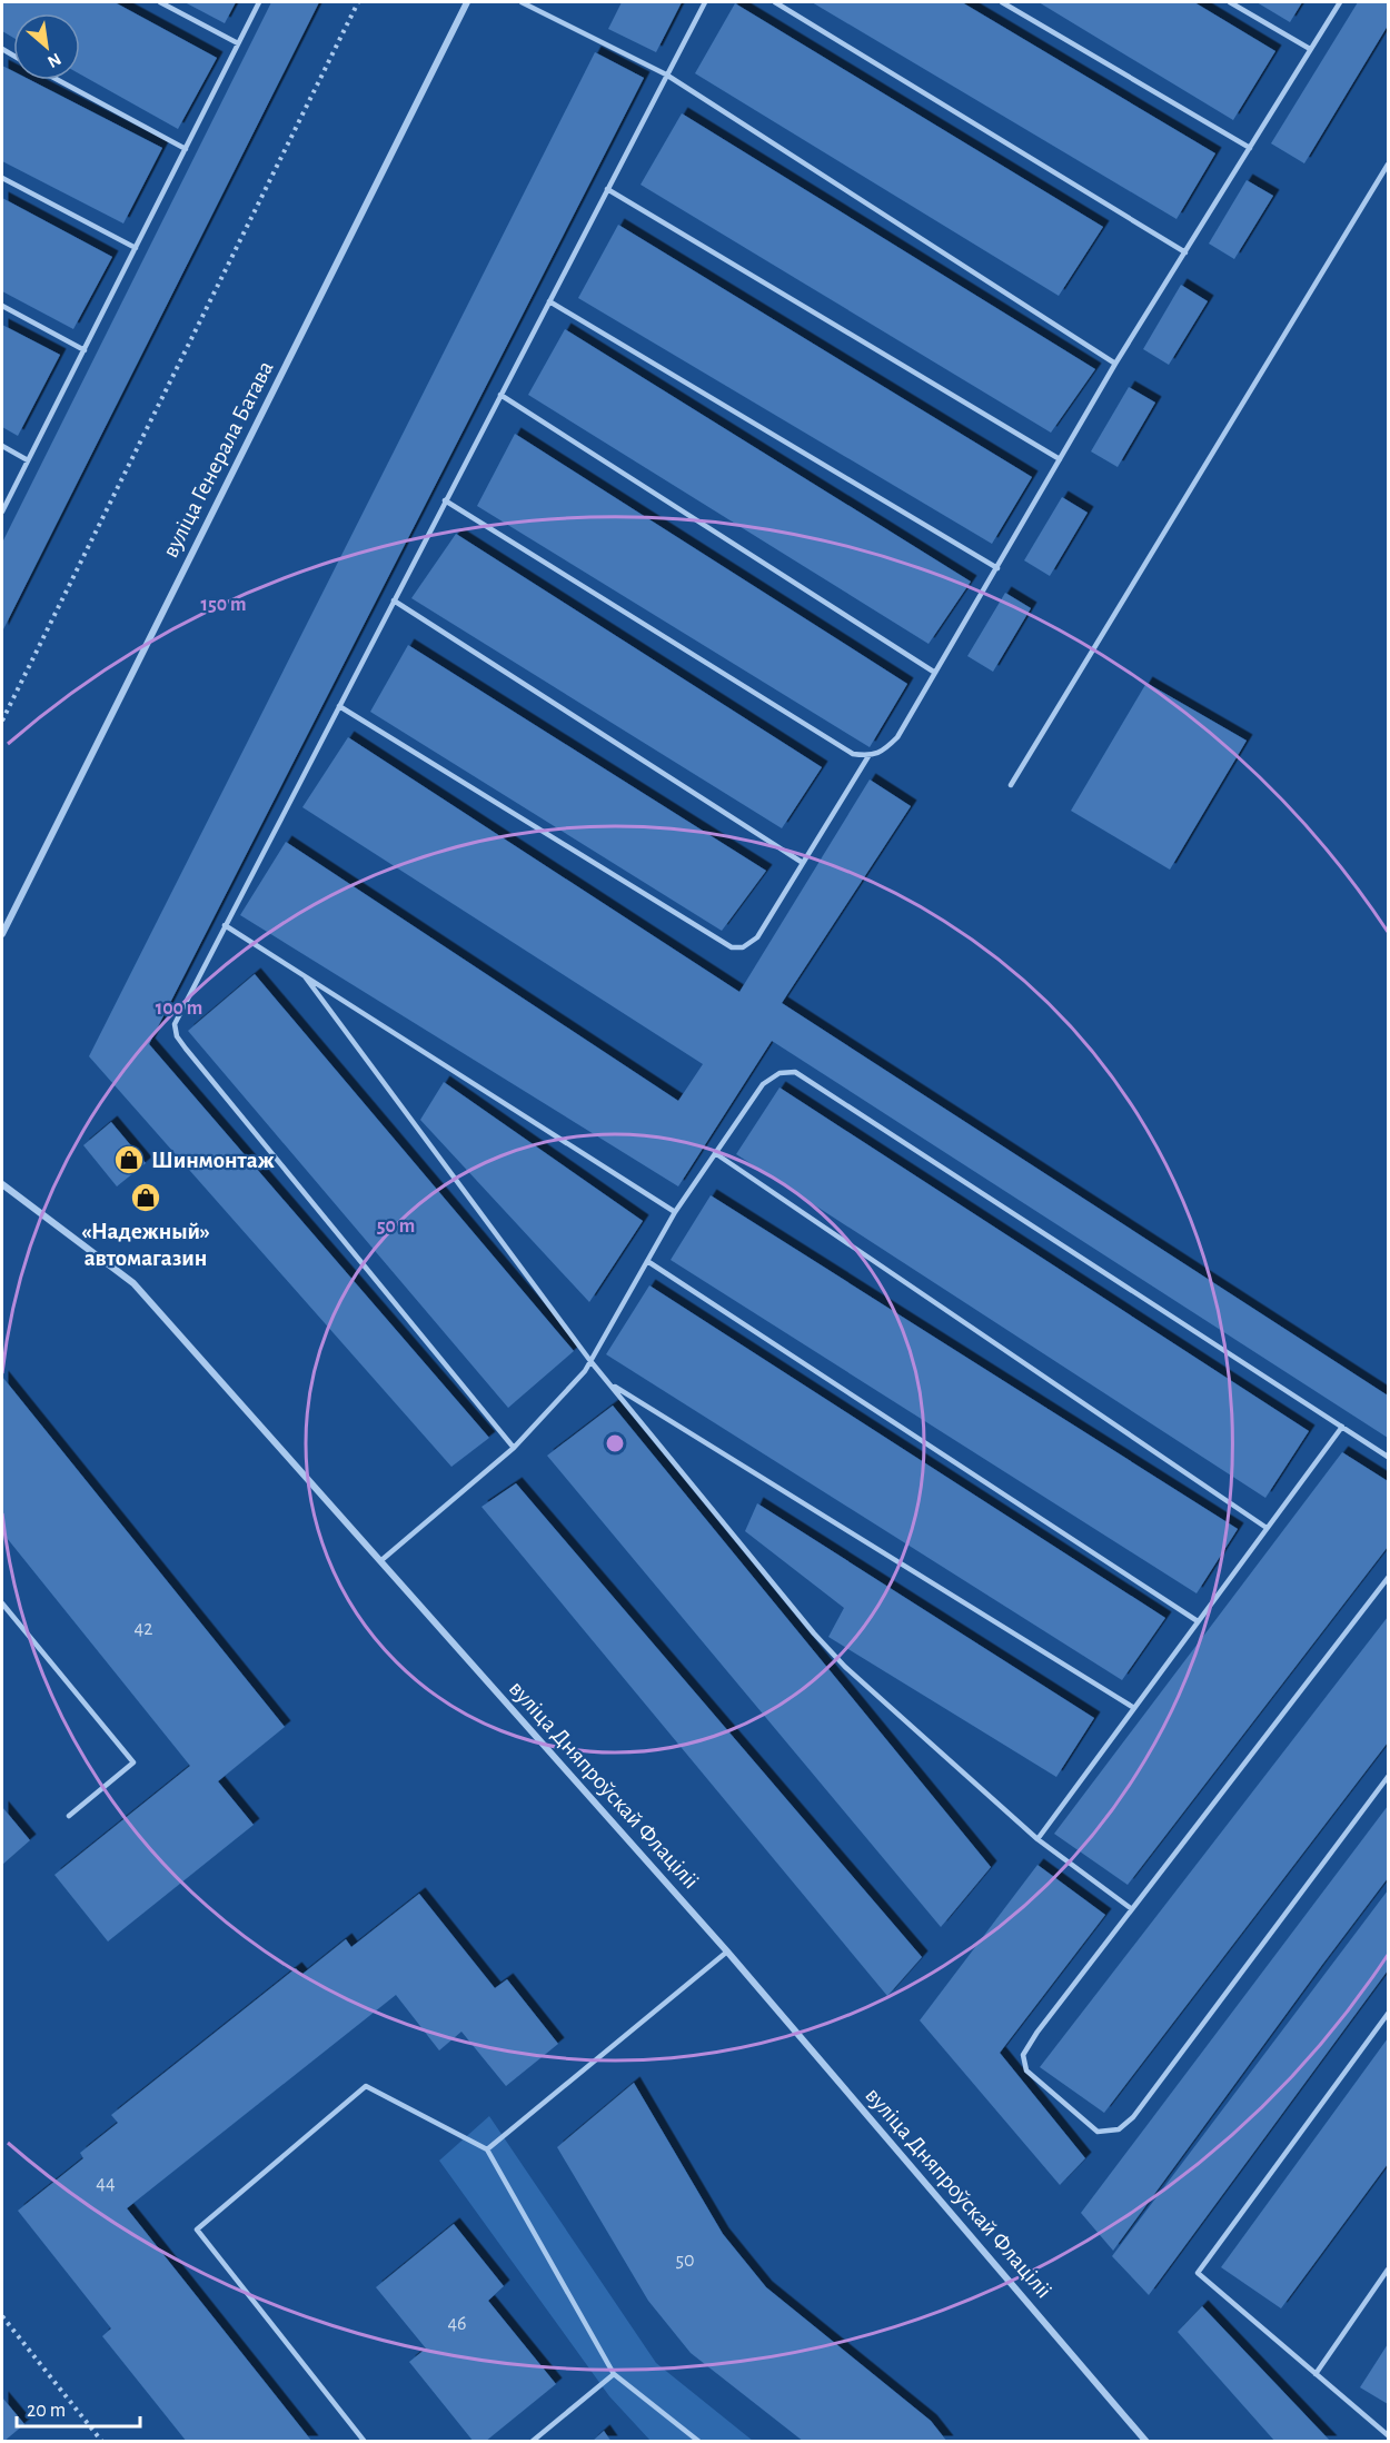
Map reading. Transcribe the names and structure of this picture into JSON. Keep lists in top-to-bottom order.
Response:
{
  "streets": {
    "street": ["вуліца Генерала Батава", "вуліца Дняпроўскай Флаціліі"]
  },
  "places": {
    "shop": ["Шинмонтаж", "«Надежный» автомагазин"]
  },
  "house_numbers": [
    "42",
    "44",
    "50",
    "46"
  ],
  "scale_bar": "20 m",
  "north": "bottom right",
  "rings": ["150 m", "100 m", "50 m"]
}
